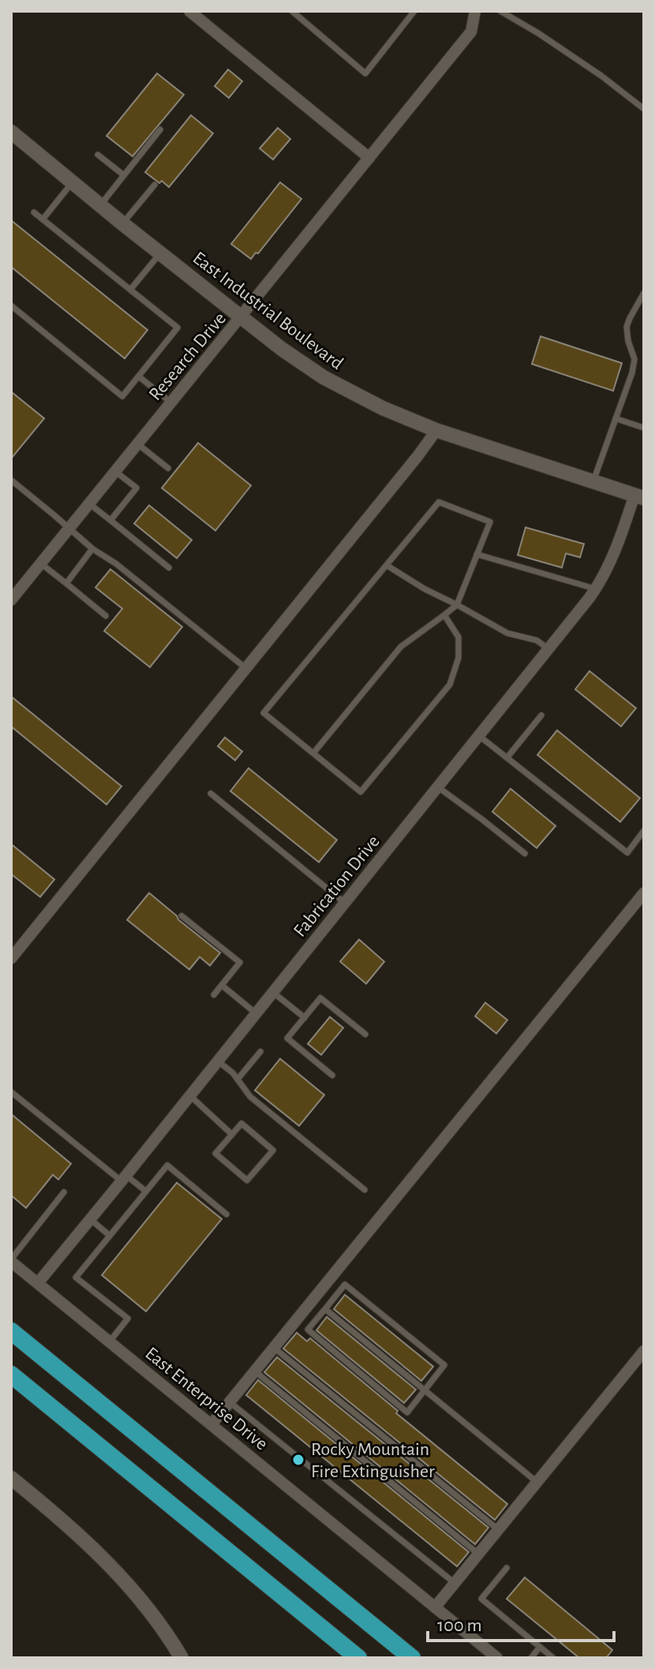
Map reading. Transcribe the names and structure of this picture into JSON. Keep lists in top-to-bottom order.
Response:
{
  "streets": {
    "street": [
      "East Industrial Boulevard",
      "Research Drive",
      "Fabrication Drive",
      "East Enterprise Drive"
    ]
  },
  "crossings": [
    ["East Industrial Boulevard", "Research Drive"],
    ["East Industrial Boulevard", "Fabrication Drive"],
    ["Fabrication Drive", "East Enterprise Drive"]
  ],
  "places": ["Rocky Mountain Fire Extinguisher"],
  "scale_bar": "100 m"
}
